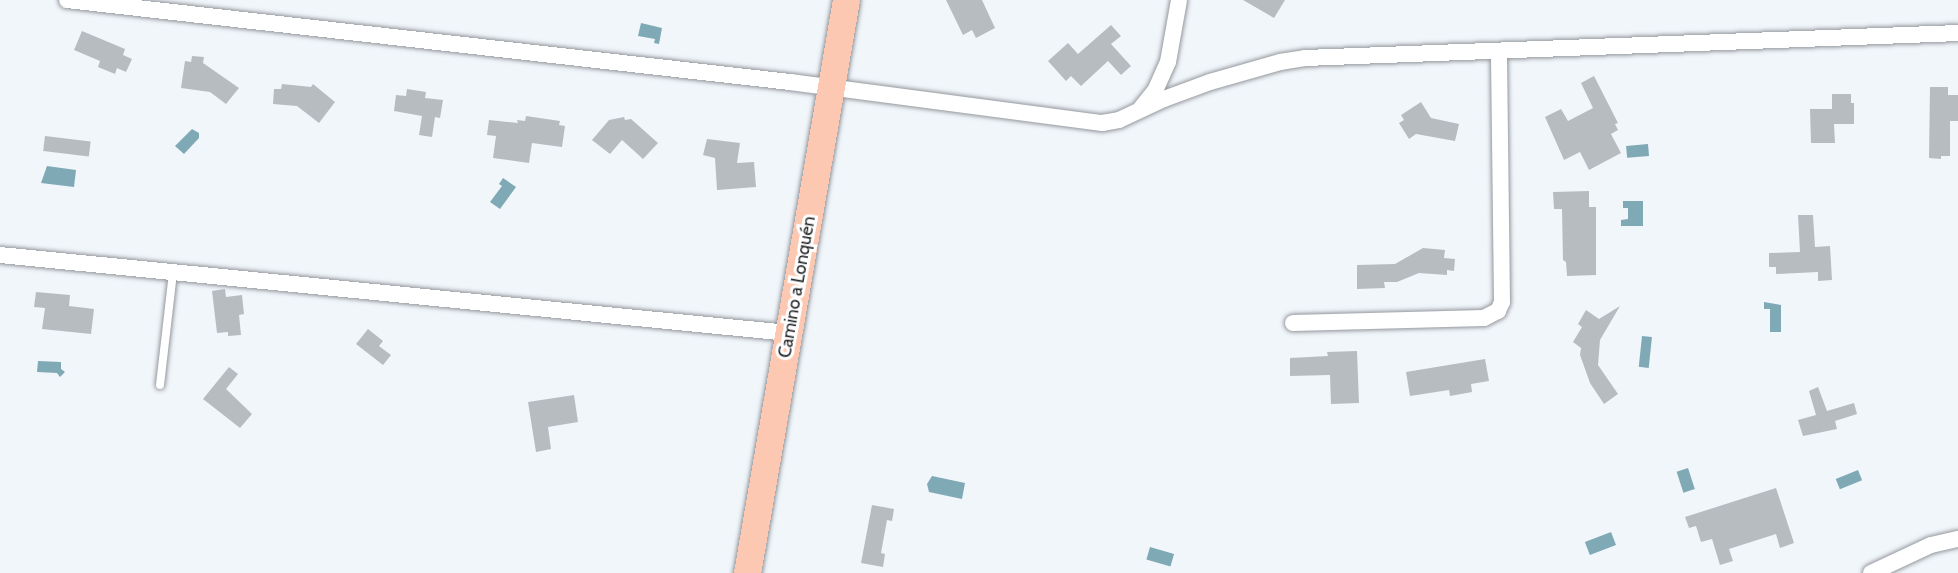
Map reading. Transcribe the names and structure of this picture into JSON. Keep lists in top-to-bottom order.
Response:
{
  "streets": {
    "main road": ["Camino a Lonquén"]
  }
}
